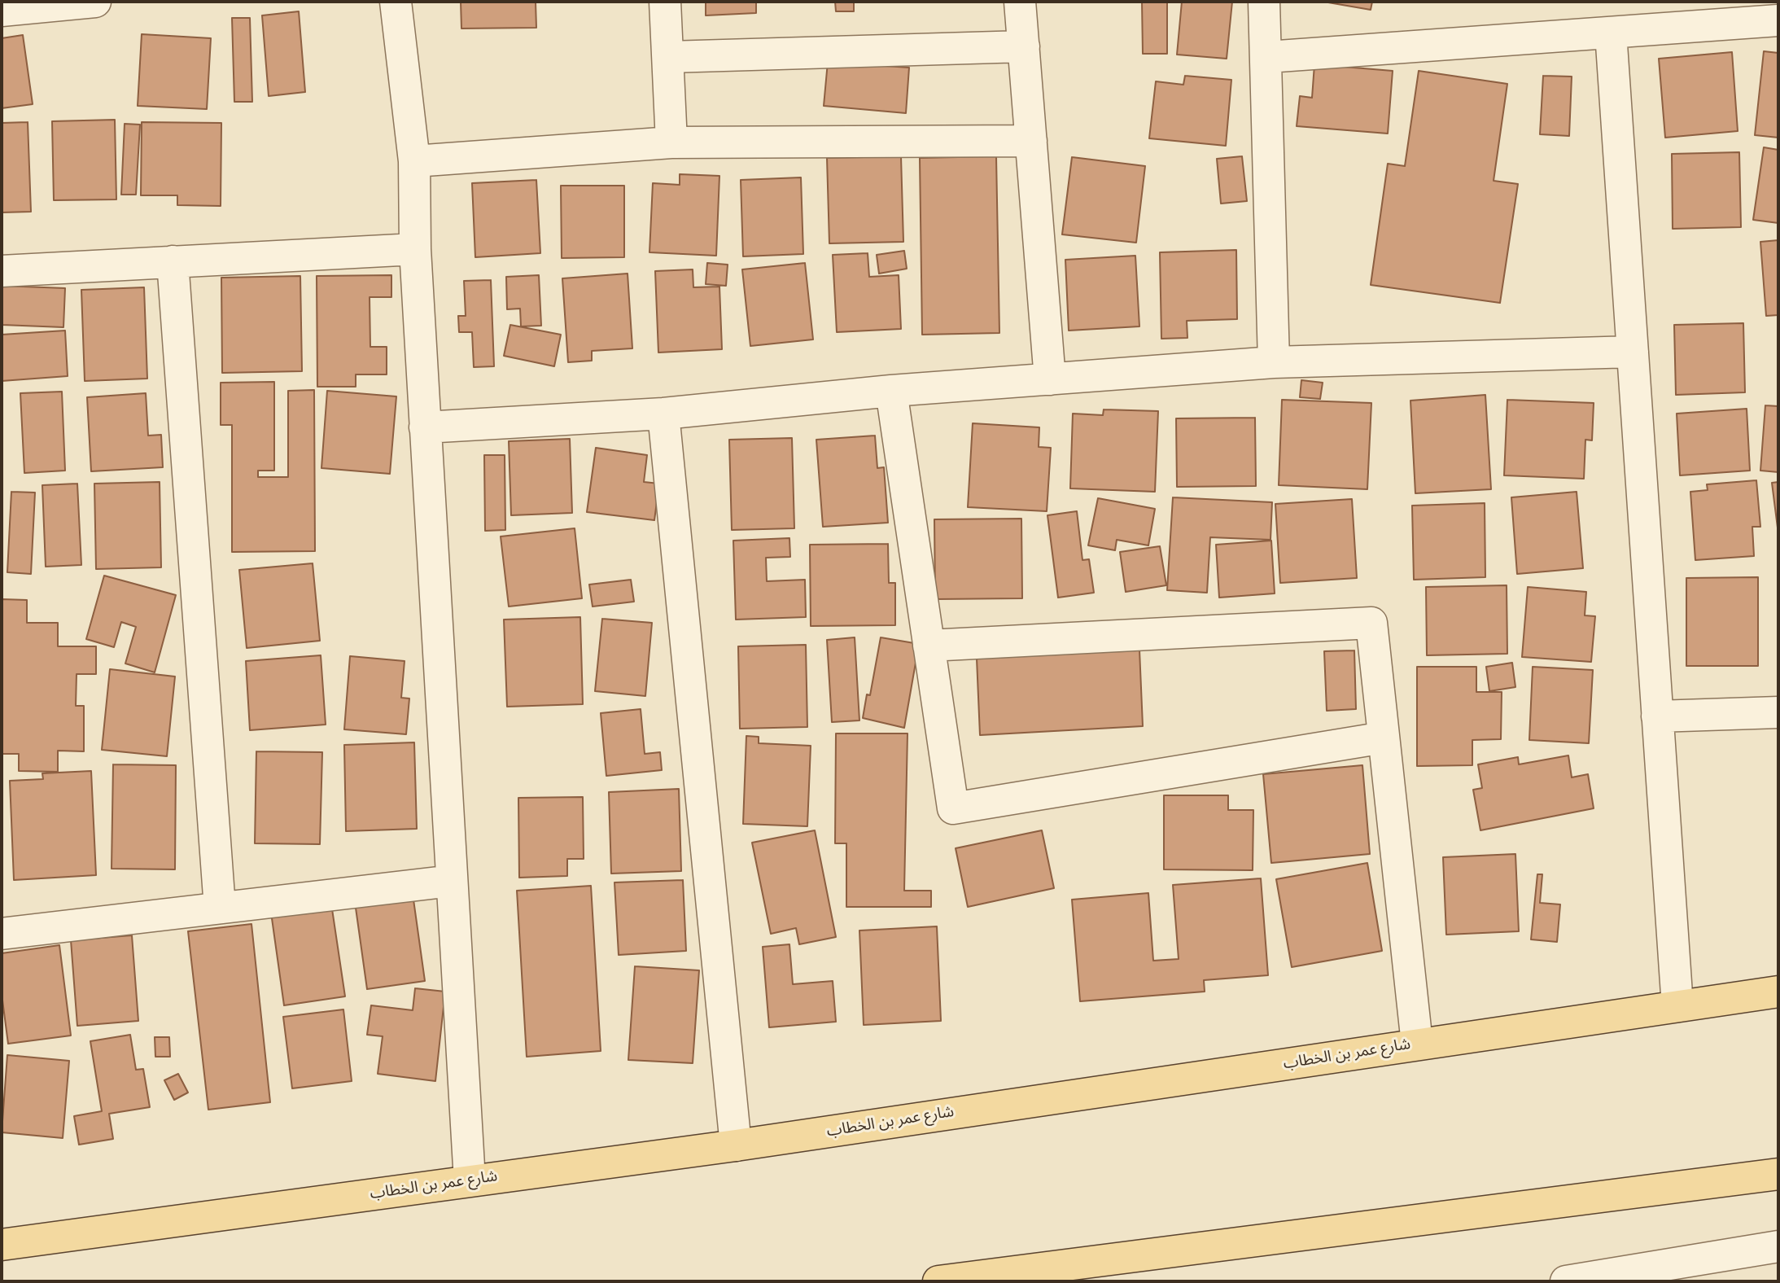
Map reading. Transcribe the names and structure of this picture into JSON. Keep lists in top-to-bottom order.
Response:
{
  "streets": {
    "main road": ["شارع عمر بن الخطاب"]
  }
}
